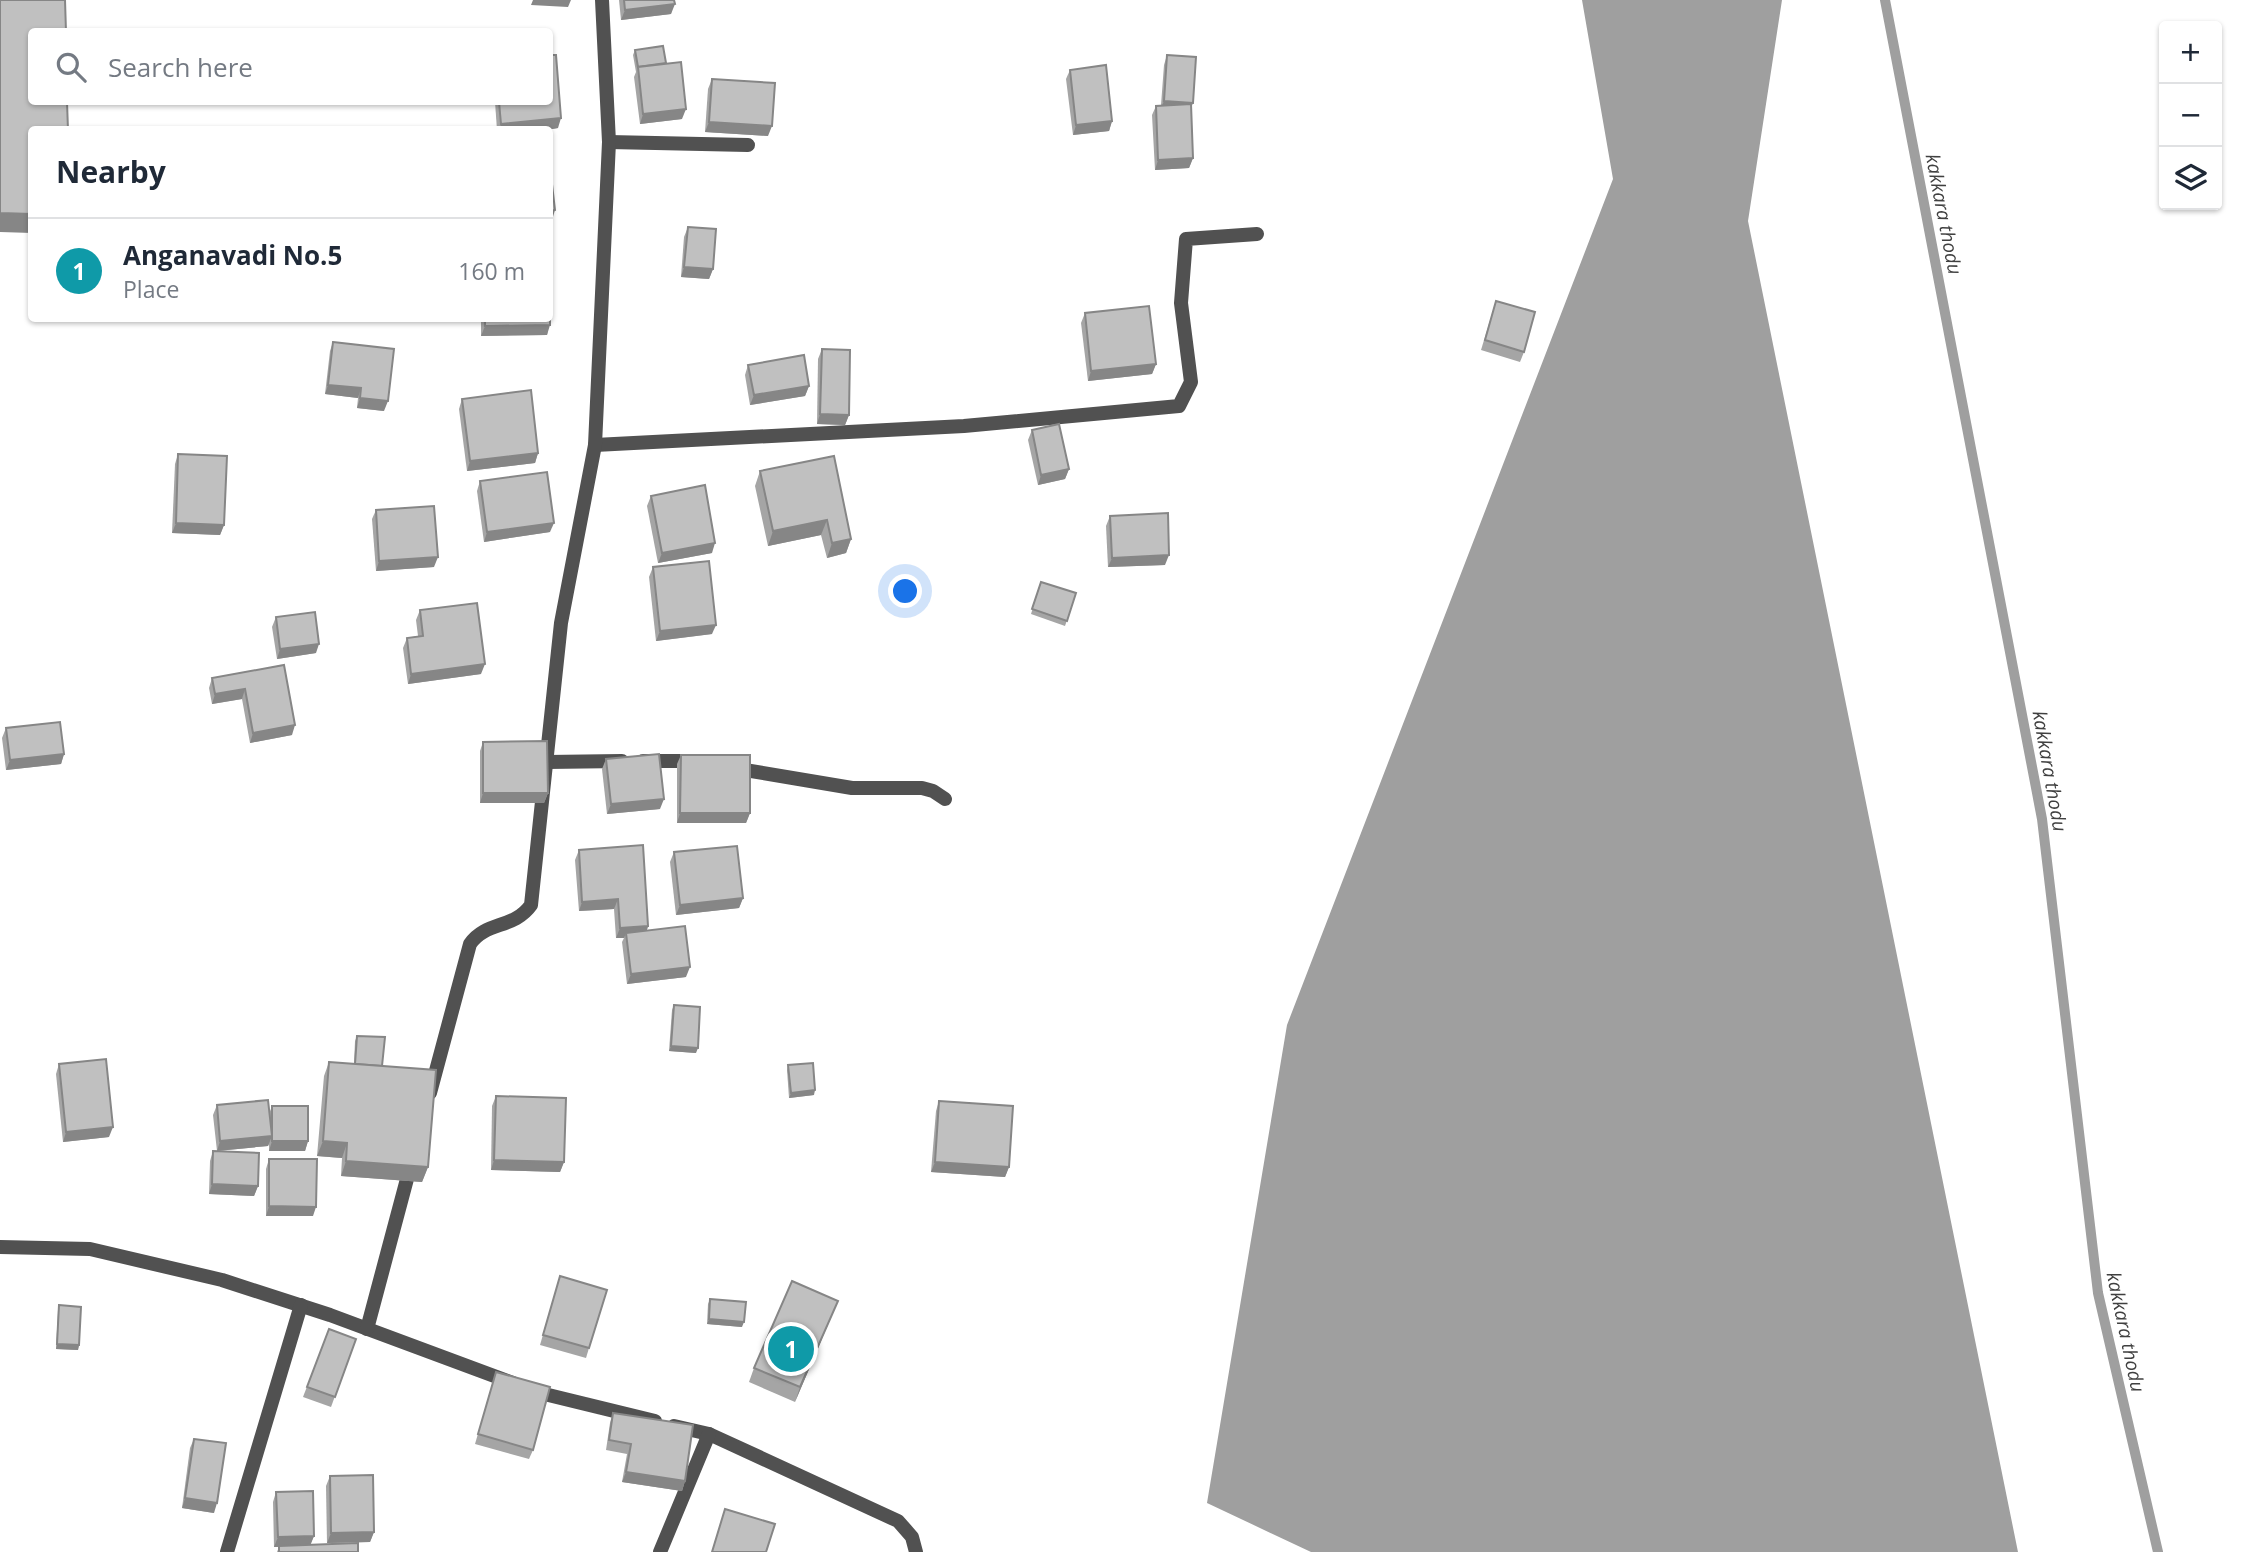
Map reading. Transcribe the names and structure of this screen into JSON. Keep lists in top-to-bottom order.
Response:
{
  "water": ["kakkara thodu"],
  "page": {
    "map_buttons": ["+", "−"],
    "search": "Search here",
    "heading": "Nearby",
    "list": [
      {
        "mark": "1",
        "name": "Anganavadi No.5",
        "note": "Place",
        "value": "160 m"
      }
    ],
    "pins": "1"
  }
}
